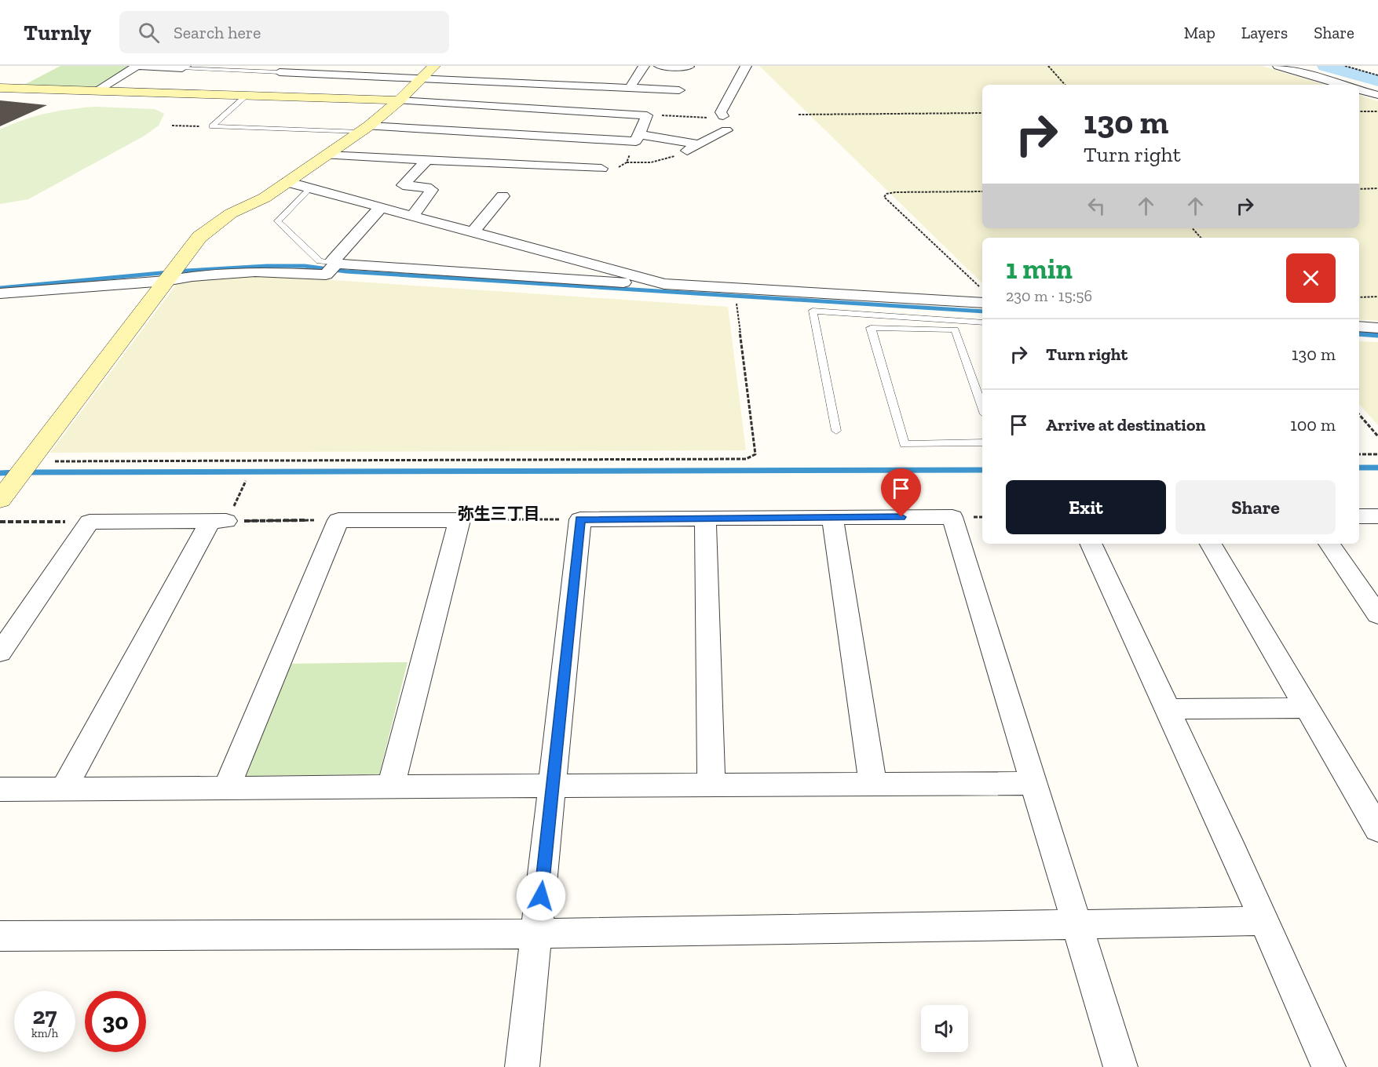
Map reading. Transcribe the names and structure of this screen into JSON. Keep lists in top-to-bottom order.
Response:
{
  "districts": ["弥生三丁目"],
  "page": {
    "header": "Turnly",
    "search": "Search here",
    "nav": ["Map", "Layers", "Share"],
    "turn": ["130 m", "Turn right"],
    "heading": ["1 min", "230 m · 15:56"],
    "list": [
      {
        "name": "Turn right",
        "value": "130 m"
      },
      {
        "name": "Arrive at destination",
        "value": "100 m"
      }
    ],
    "buttons": ["Exit", "Share"],
    "speed": "27 km/h",
    "limit": "30"
  }
}
